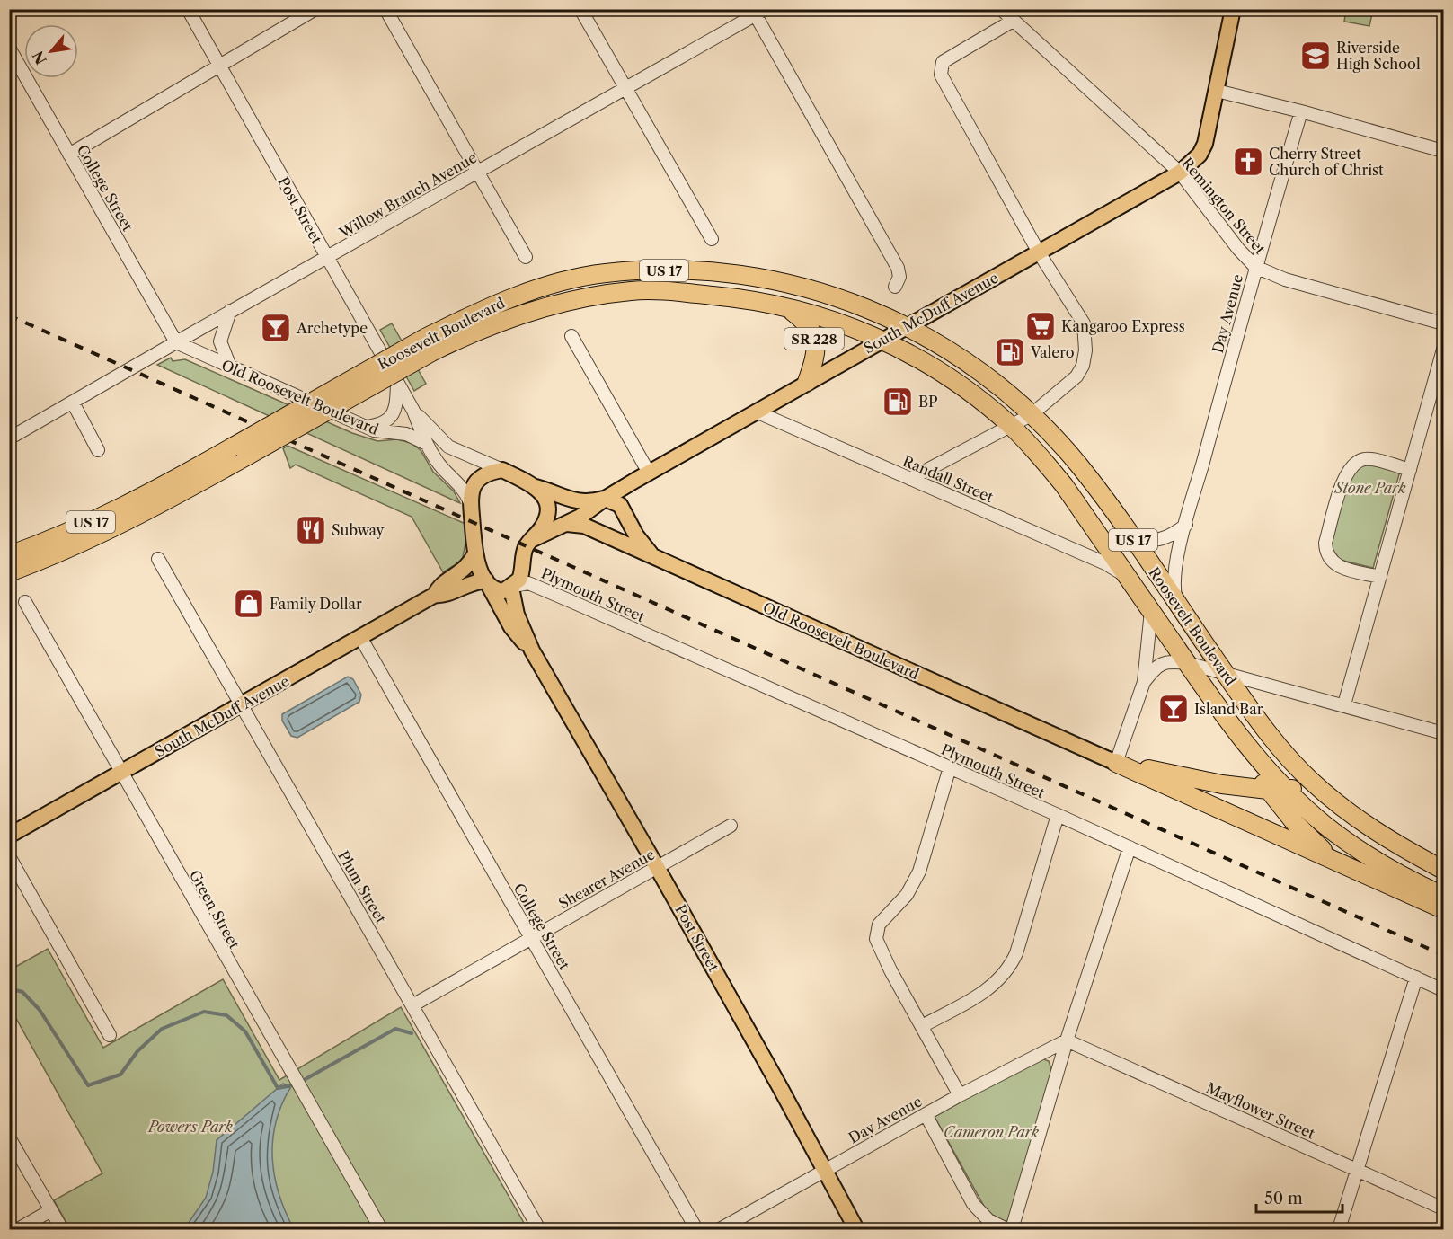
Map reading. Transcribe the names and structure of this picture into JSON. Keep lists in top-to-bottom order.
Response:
{
  "streets": {
    "highway": ["US 17", "Roosevelt Boulevard", "SR 228"],
    "main road": ["Post Street", "South McDuff Avenue", "Old Roosevelt Boulevard"],
    "street": [
      "College Street",
      "Willow Branch Avenue",
      "Remington Street",
      "Day Avenue",
      "Randall Street",
      "Plymouth Street",
      "Shearer Avenue",
      "Plum Street",
      "Green Street",
      "Mayflower Street"
    ]
  },
  "crossings": [
    ["College Street", "Willow Branch Avenue"],
    ["College Street", "South McDuff Avenue"],
    ["College Street", "Old Roosevelt Boulevard"],
    ["College Street", "Shearer Avenue"],
    ["Willow Branch Avenue", "Post Street"],
    ["Willow Branch Avenue", "Old Roosevelt Boulevard"],
    ["Remington Street", "South McDuff Avenue"],
    ["Remington Street", "Day Avenue"],
    ["Post Street", "South McDuff Avenue"],
    ["Post Street", "Day Avenue"],
    ["Post Street", "Old Roosevelt Boulevard"],
    ["Post Street", "Plymouth Street"],
    ["Post Street", "Shearer Avenue"],
    ["South McDuff Avenue", "Roosevelt Boulevard"],
    ["South McDuff Avenue", "SR 228"],
    ["South McDuff Avenue", "Old Roosevelt Boulevard"],
    ["South McDuff Avenue", "Randall Street"],
    ["South McDuff Avenue", "Plum Street"],
    ["South McDuff Avenue", "Green Street"],
    ["Day Avenue", "Roosevelt Boulevard"],
    ["Day Avenue", "Mayflower Street"],
    ["Roosevelt Boulevard", "SR 228"],
    ["Roosevelt Boulevard", "Randall Street"],
    ["Shearer Avenue", "Plum Street"]
  ],
  "parks": ["Stone Park", "Powers Park", "Cameron Park"],
  "places": {
    "school or university": ["Riverside High School"],
    "church": ["Cherry Street Church of Christ"],
    "supermarket": ["Kangaroo Express"],
    "bar": ["Archetype", "Island Bar"],
    "fuel station": ["Valero", "BP"],
    "restaurant": ["Subway"],
    "shop": ["Family Dollar"]
  },
  "scale_bar": "50 m",
  "north": "bottom left"
}
